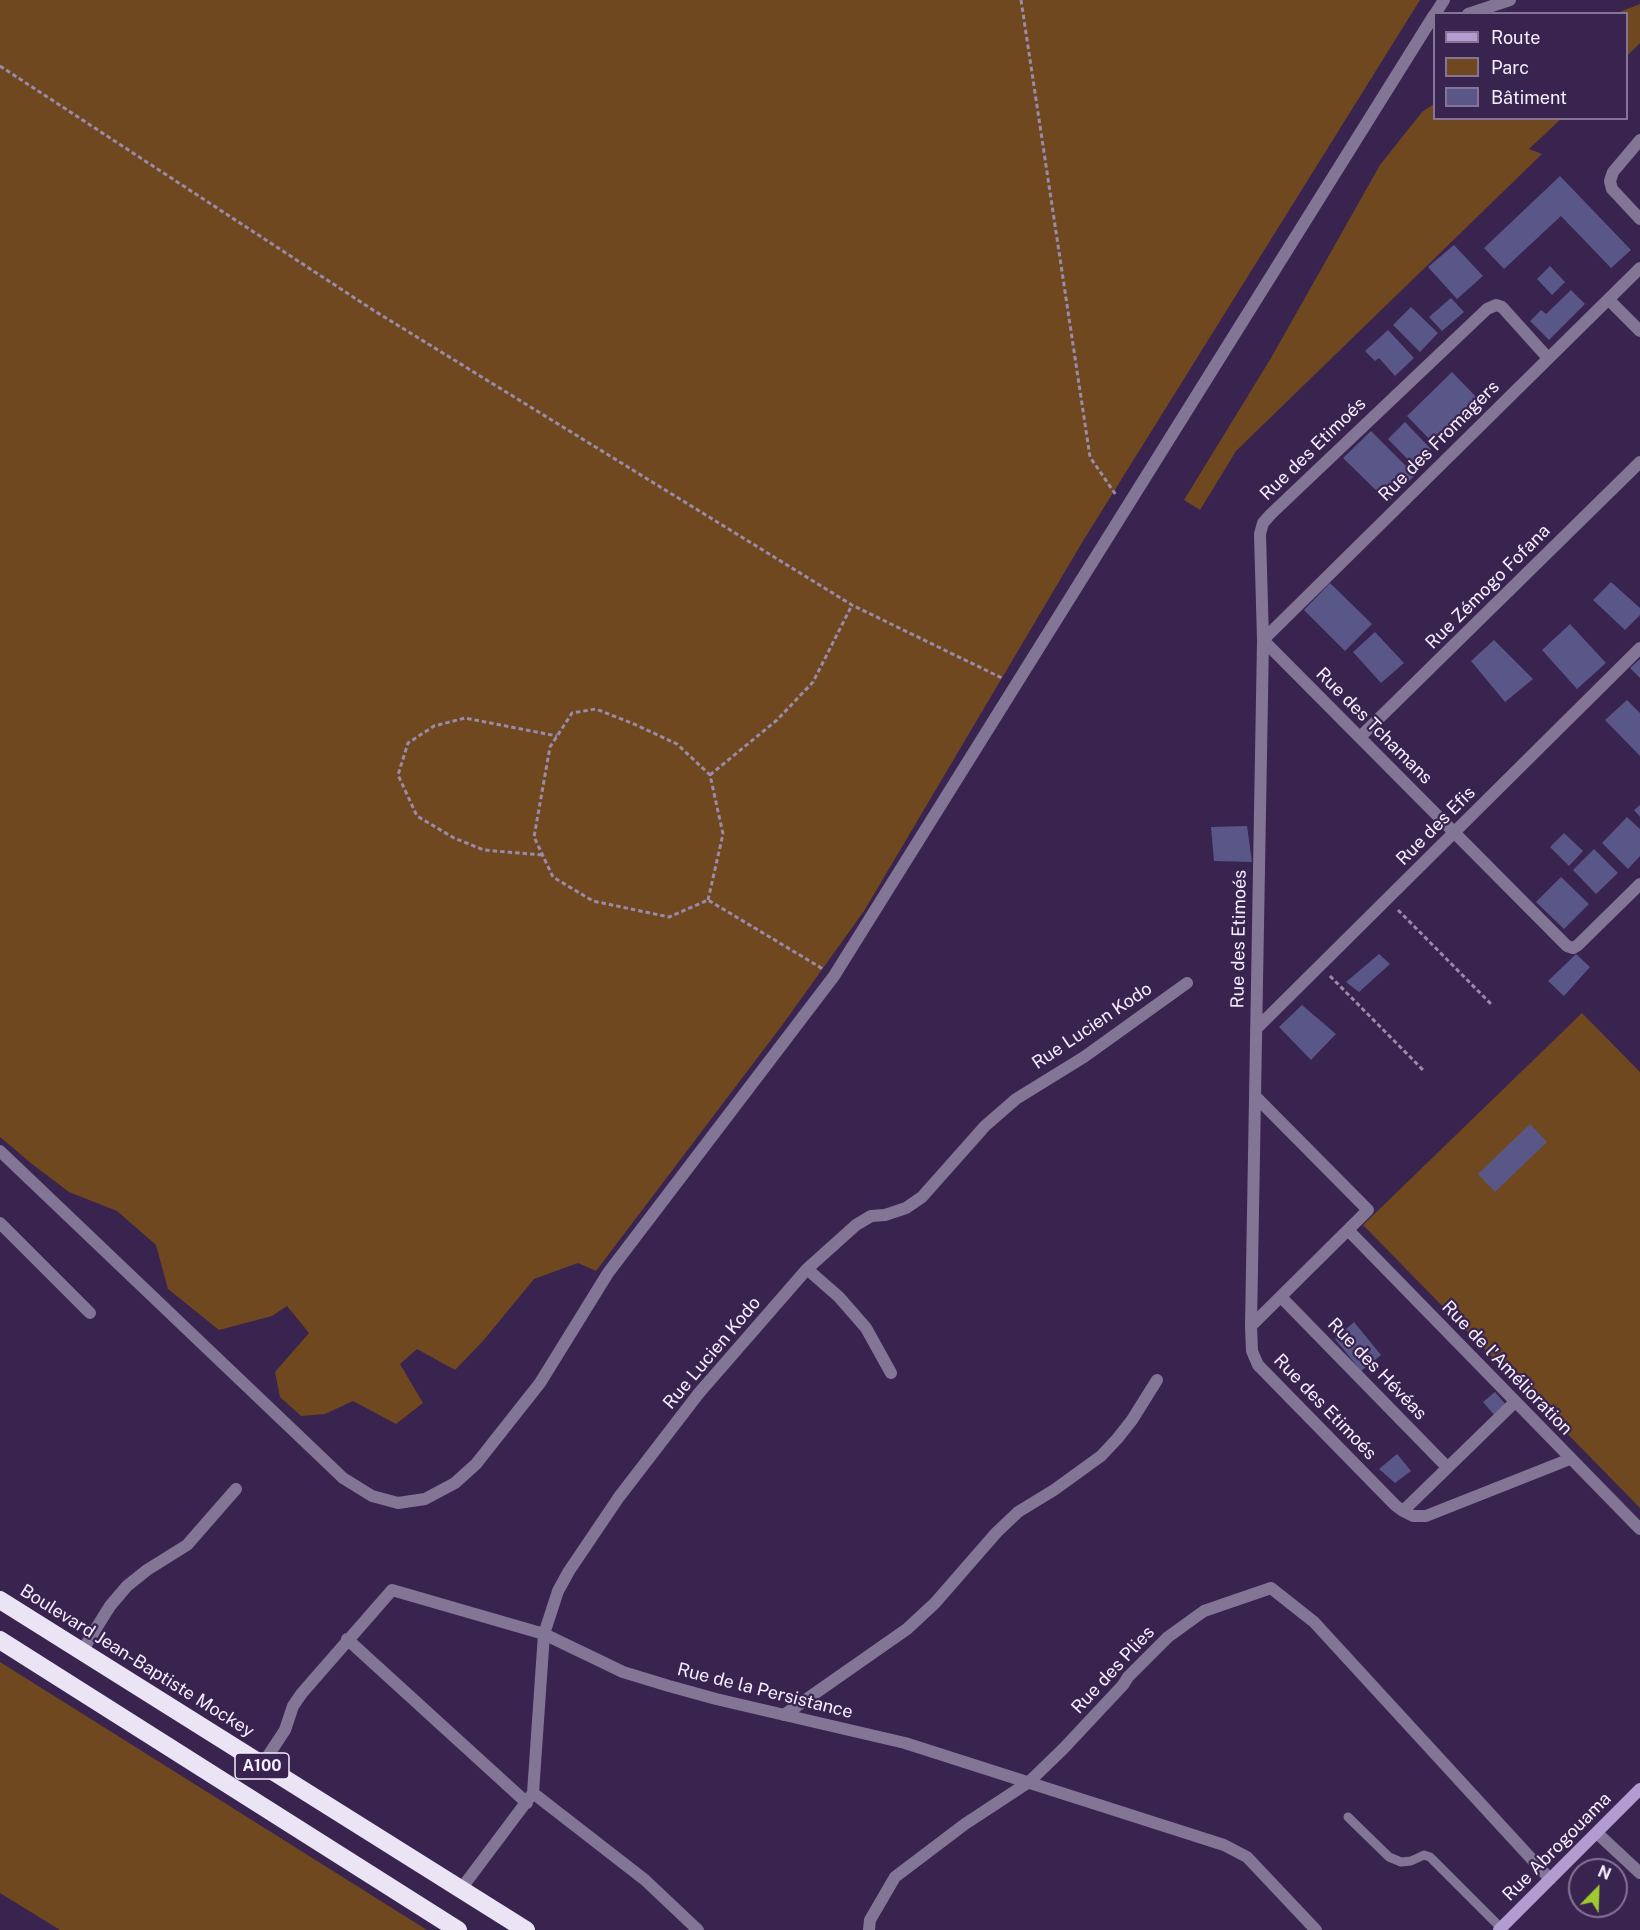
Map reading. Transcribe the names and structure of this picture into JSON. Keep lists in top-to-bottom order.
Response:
{
  "streets": {
    "highway": ["Boulevard Jean-Baptiste Mockey", "A100"],
    "street": [
      "Rue des Fromagers",
      "Rue des Etimoés",
      "Rue Zémogo Fofana",
      "Rue des Tchamans",
      "Rue des Efis",
      "Rue Lucien Kodo",
      "Rue de l'Amélioration",
      "Rue des Hévéas",
      "Rue des Plies",
      "Rue de la Persistance",
      "Rue Abrogouama"
    ]
  },
  "crossings": [
    ["Rue des Fromagers", "Rue des Etimoés"],
    ["Rue des Fromagers", "Rue des Tchamans"],
    ["Rue des Etimoés", "Rue des Tchamans"],
    ["Rue des Etimoés", "Rue des Efis"],
    ["Rue Zémogo Fofana", "Rue des Tchamans"],
    ["Rue des Tchamans", "Rue des Efis"],
    ["Rue Lucien Kodo", "Rue de la Persistance"],
    ["Boulevard Jean-Baptiste Mockey", "Rue de la Persistance"],
    ["Rue des Plies", "Rue de la Persistance"],
    ["Rue des Plies", "Rue Abrogouama"]
  ],
  "legend": ["Route", "Parc", "Bâtiment"],
  "north": "top right"
}
